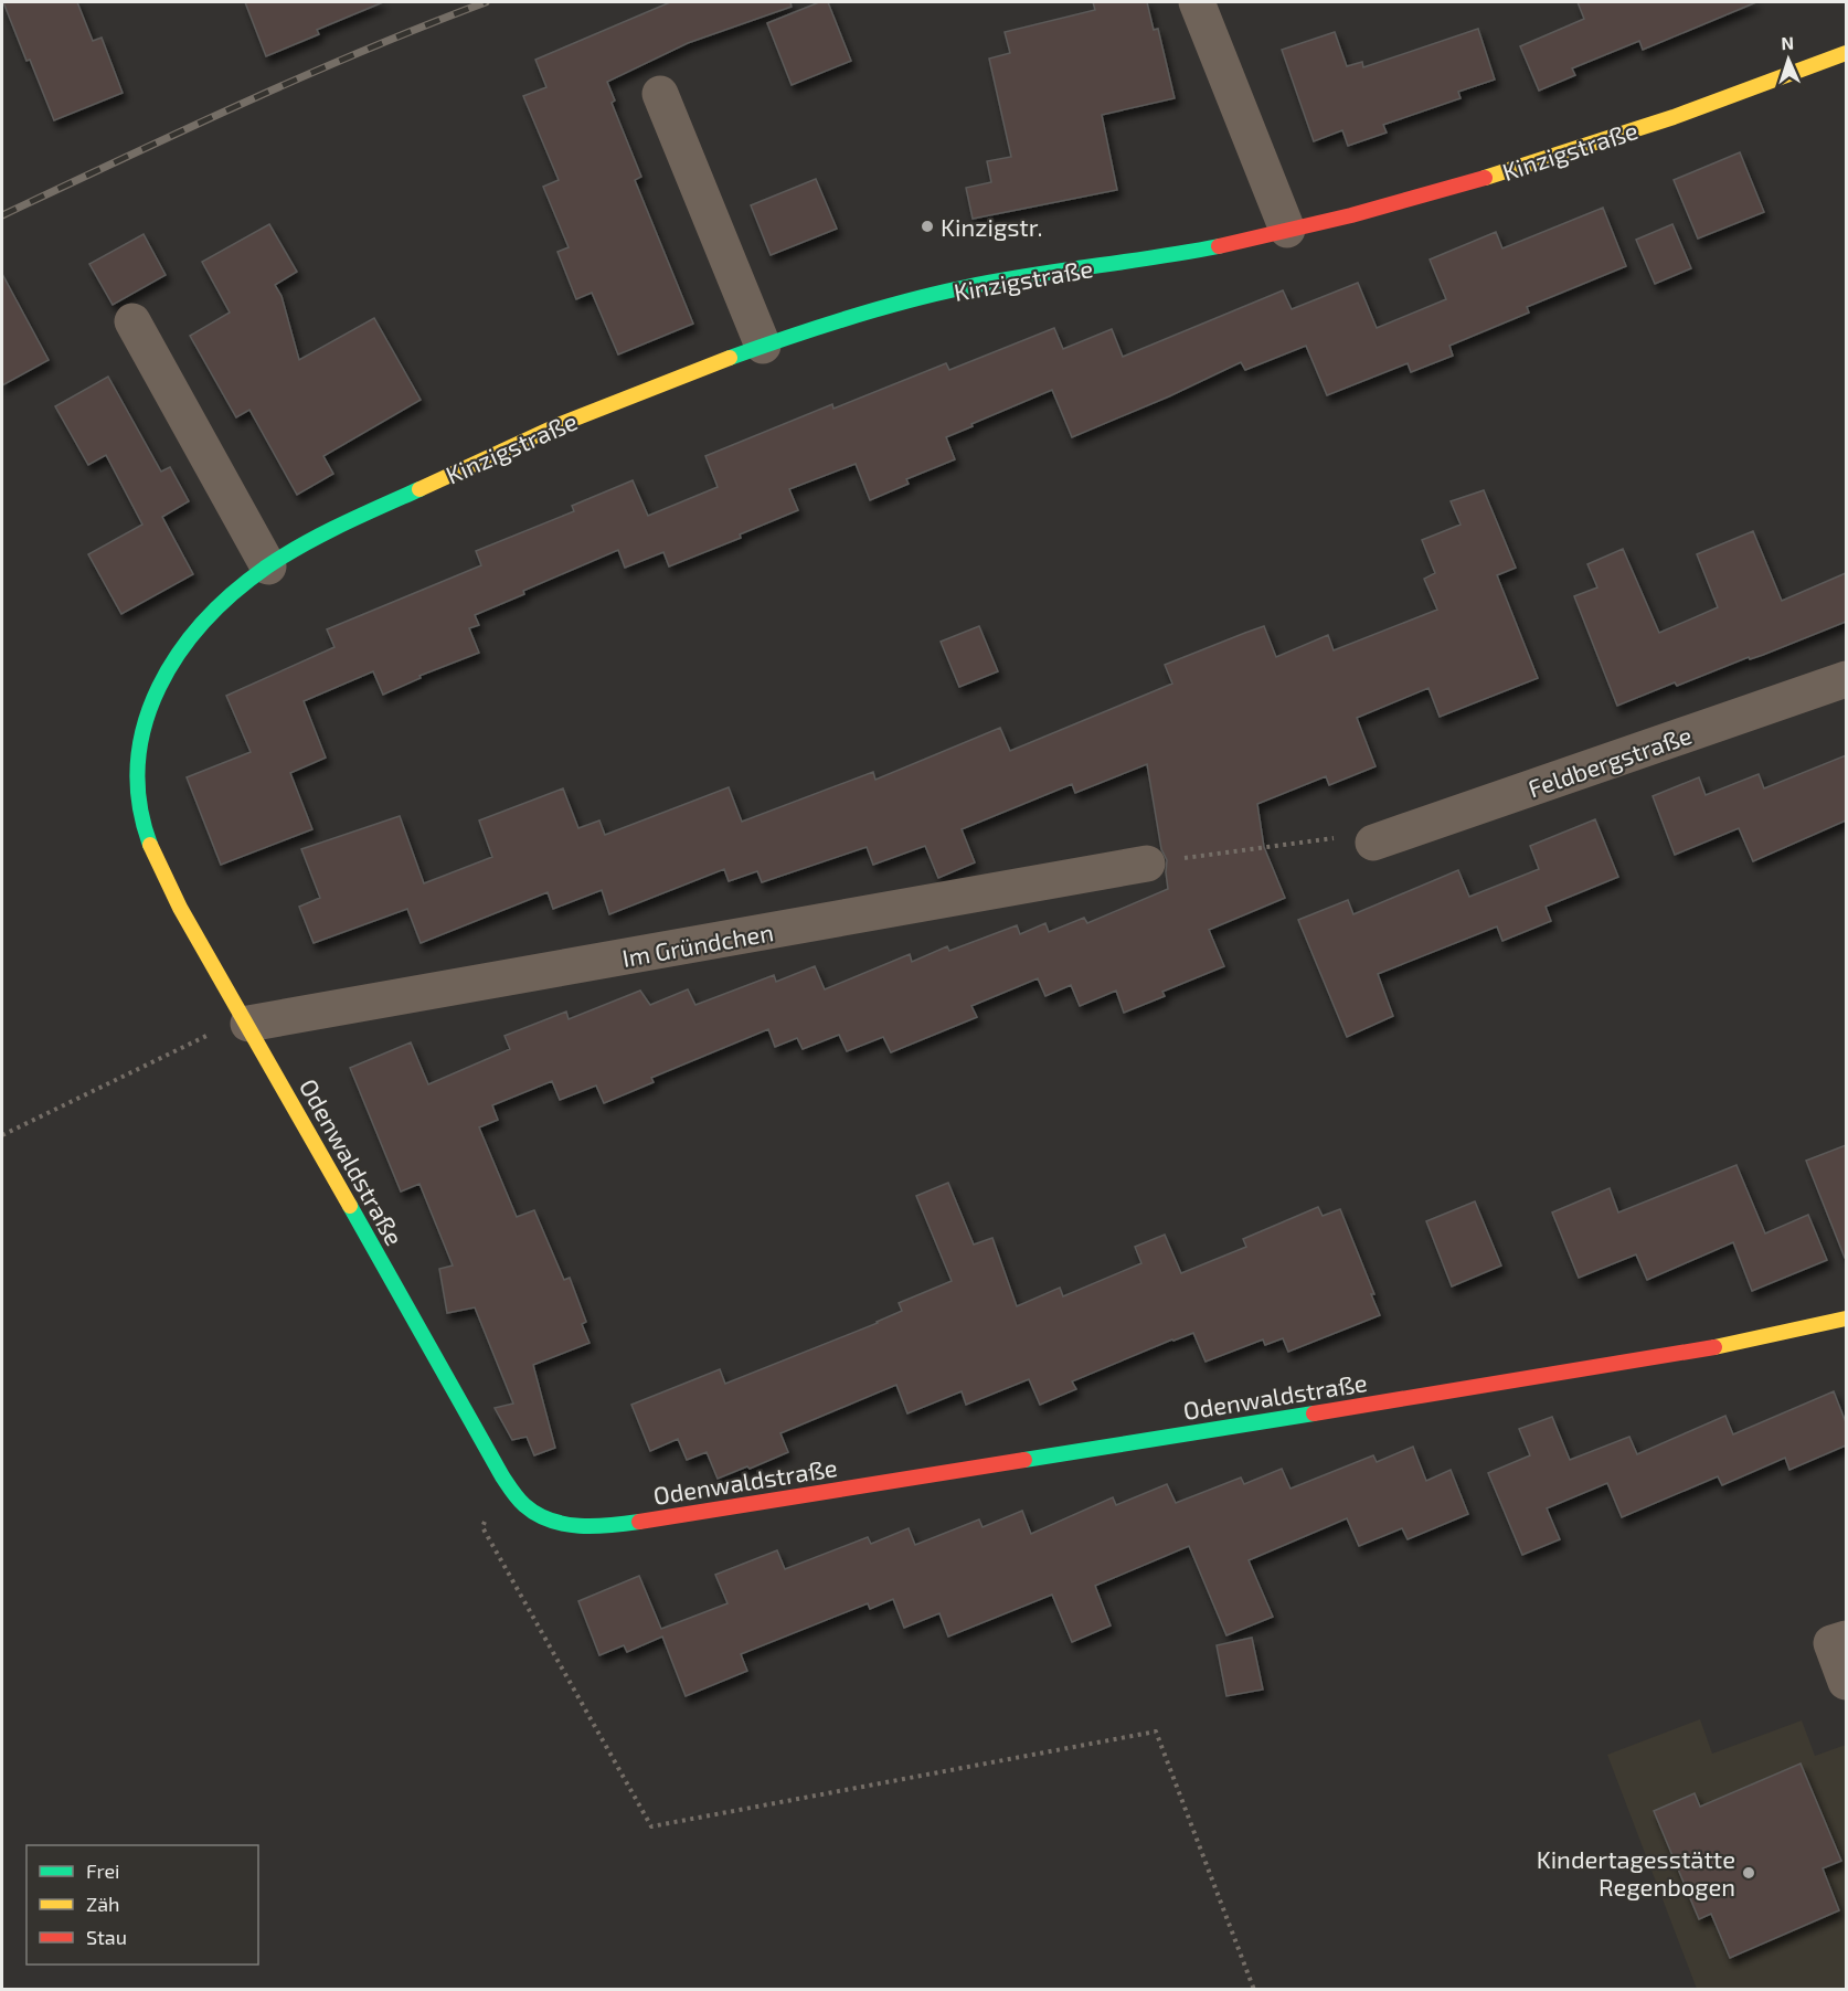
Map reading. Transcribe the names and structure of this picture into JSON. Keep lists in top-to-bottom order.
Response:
{
  "streets": {
    "street": [
      "Kinzigstraße",
      "Feldbergstraße",
      "Im Gründchen",
      "Odenwaldstraße"
    ]
  },
  "crossings": [
    ["Kinzigstraße", "Odenwaldstraße"],
    ["Im Gründchen", "Odenwaldstraße"]
  ],
  "places": ["Kinzigstr.", "Kindertagesstätte Regenbogen"],
  "legend": ["Frei", "Zäh", "Stau"],
  "north": "top"
}
